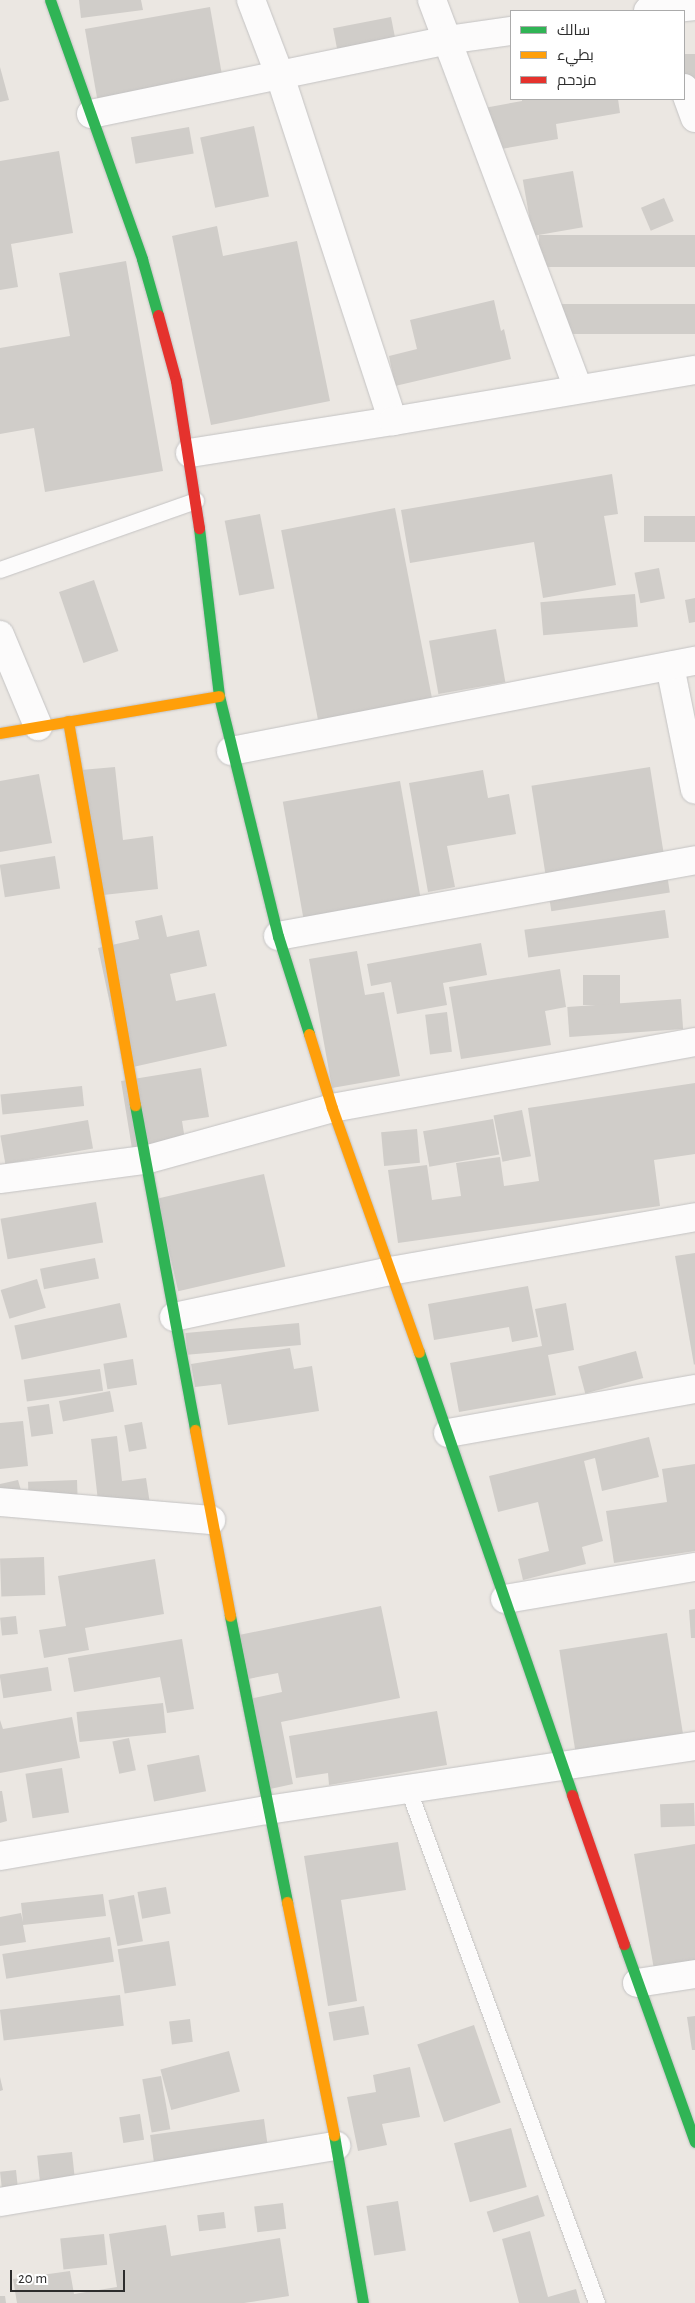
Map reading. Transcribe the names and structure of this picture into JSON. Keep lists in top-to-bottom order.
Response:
{
  "legend": ["سالك", "بطيء", "مزدحم"],
  "scale_bar": "20 m"
}
